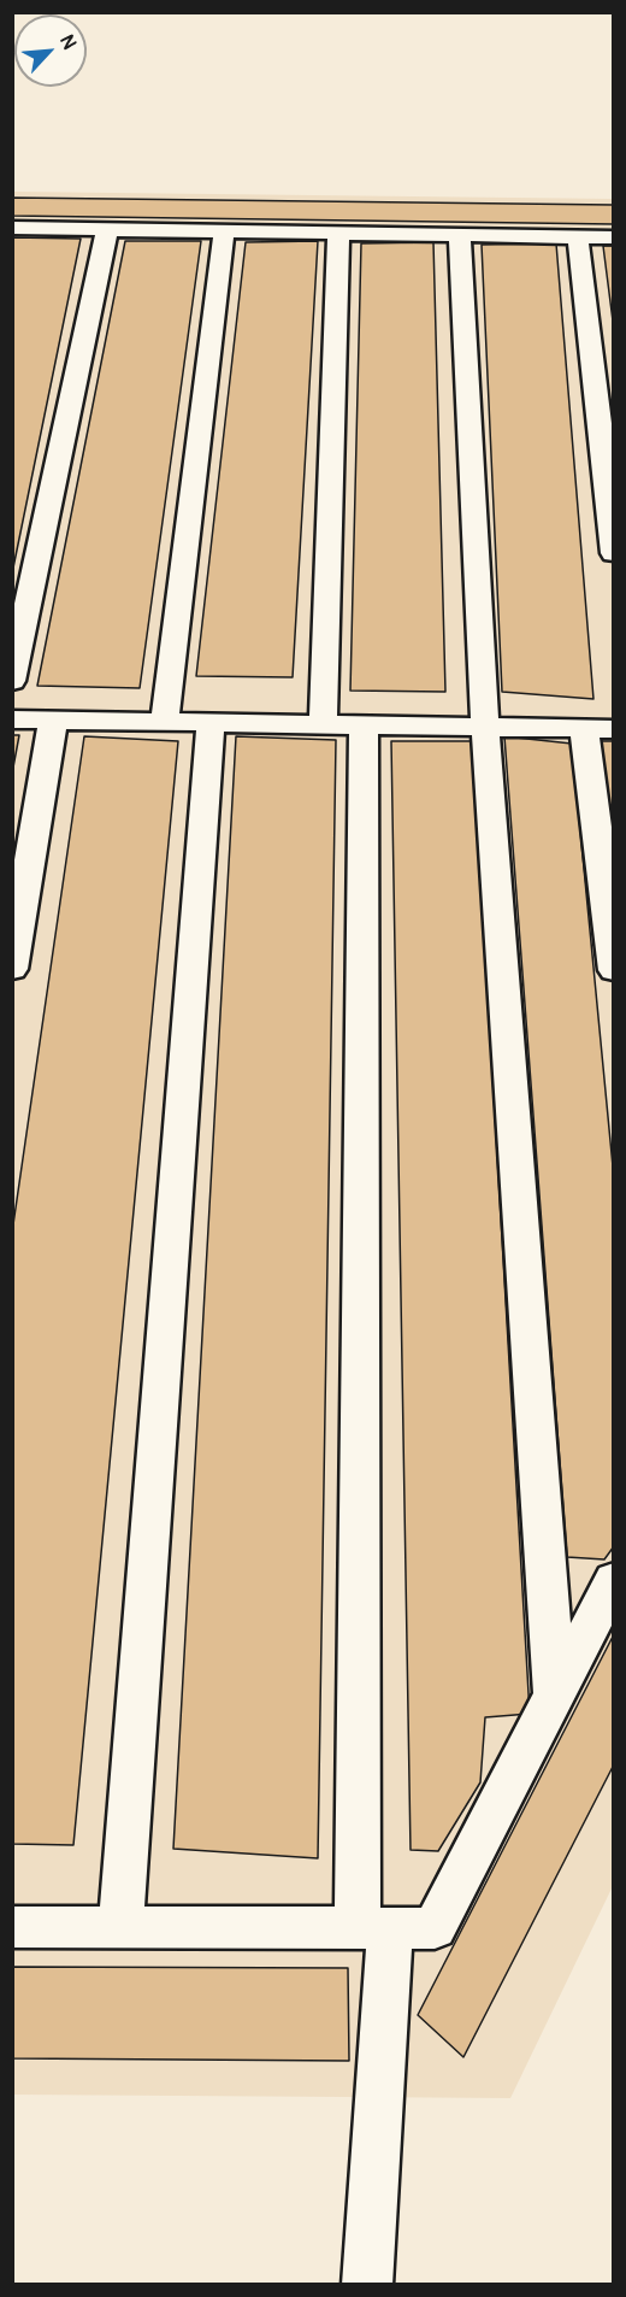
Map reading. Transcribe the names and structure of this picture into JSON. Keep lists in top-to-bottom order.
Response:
{
  "north": "top right"
}
